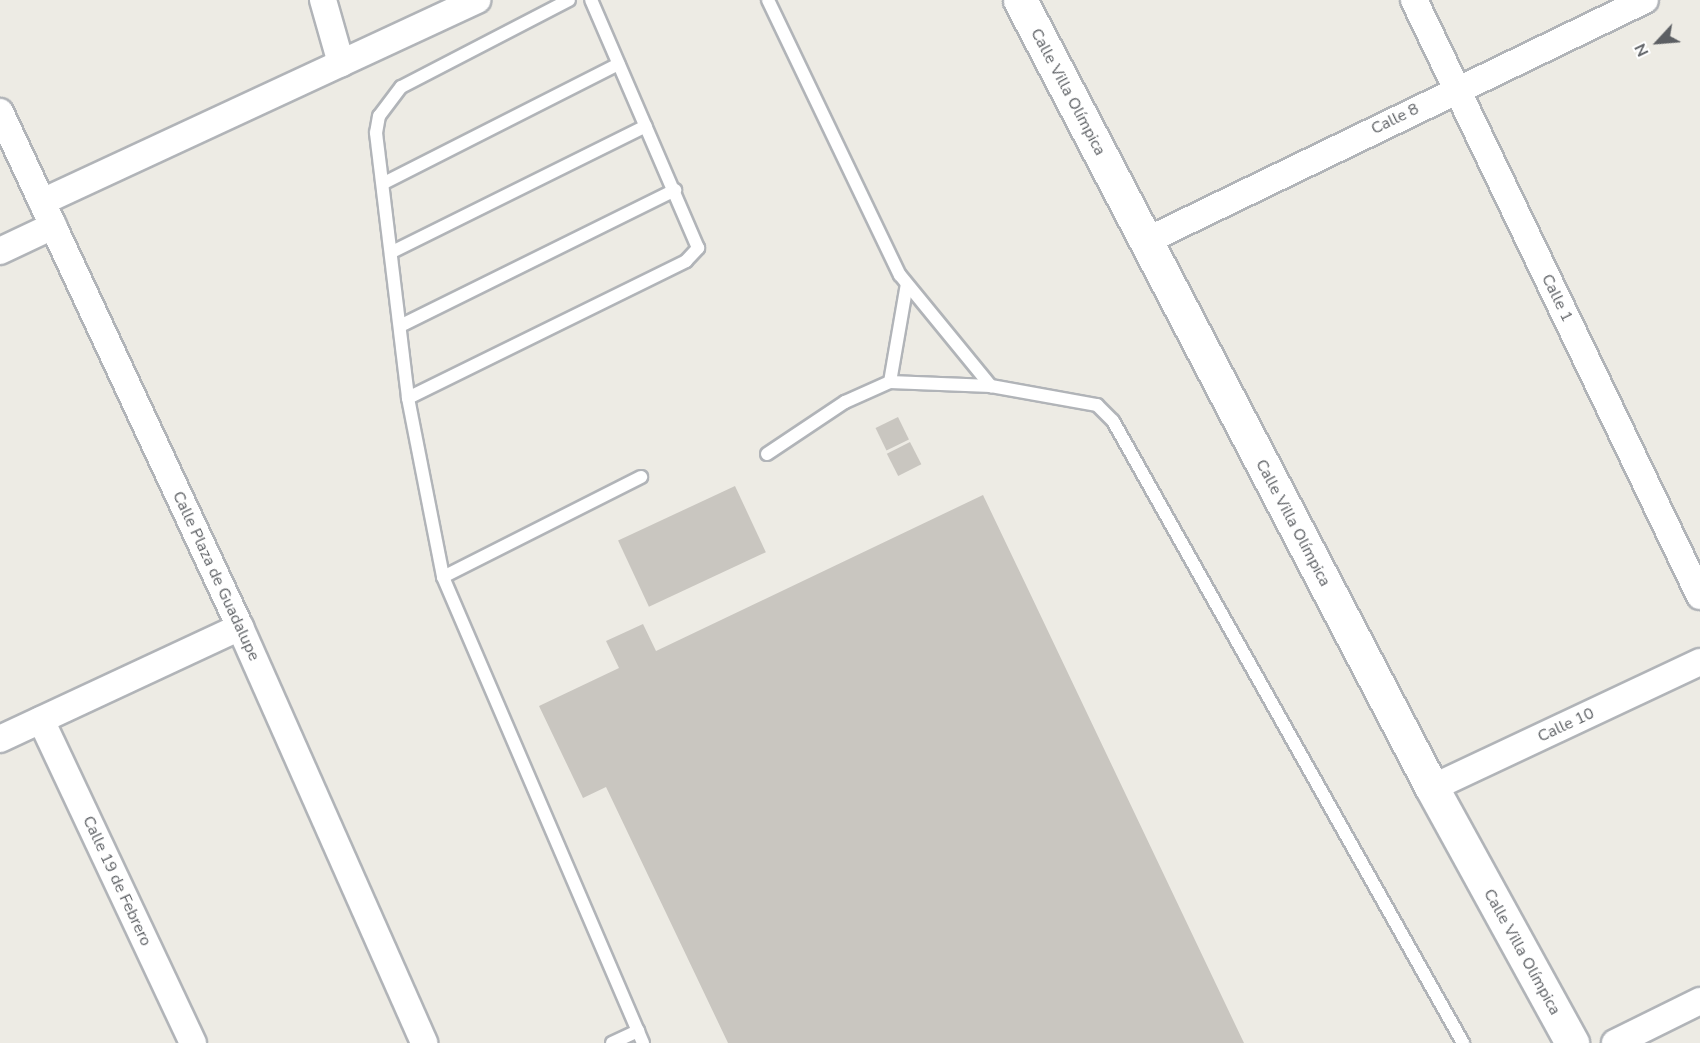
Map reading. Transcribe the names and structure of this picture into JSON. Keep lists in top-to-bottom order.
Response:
{
  "streets": {
    "street": [
      "Calle Villa Olímpica",
      "Calle 8",
      "Calle 1",
      "Calle Plaza de Guadalupe",
      "Calle 10",
      "Calle 19 de Febrero"
    ]
  },
  "crossings": [
    ["Calle Villa Olímpica", "Calle 8"],
    ["Calle Villa Olímpica", "Calle 10"],
    ["Calle 8", "Calle 1"]
  ],
  "north": "bottom left"
}
